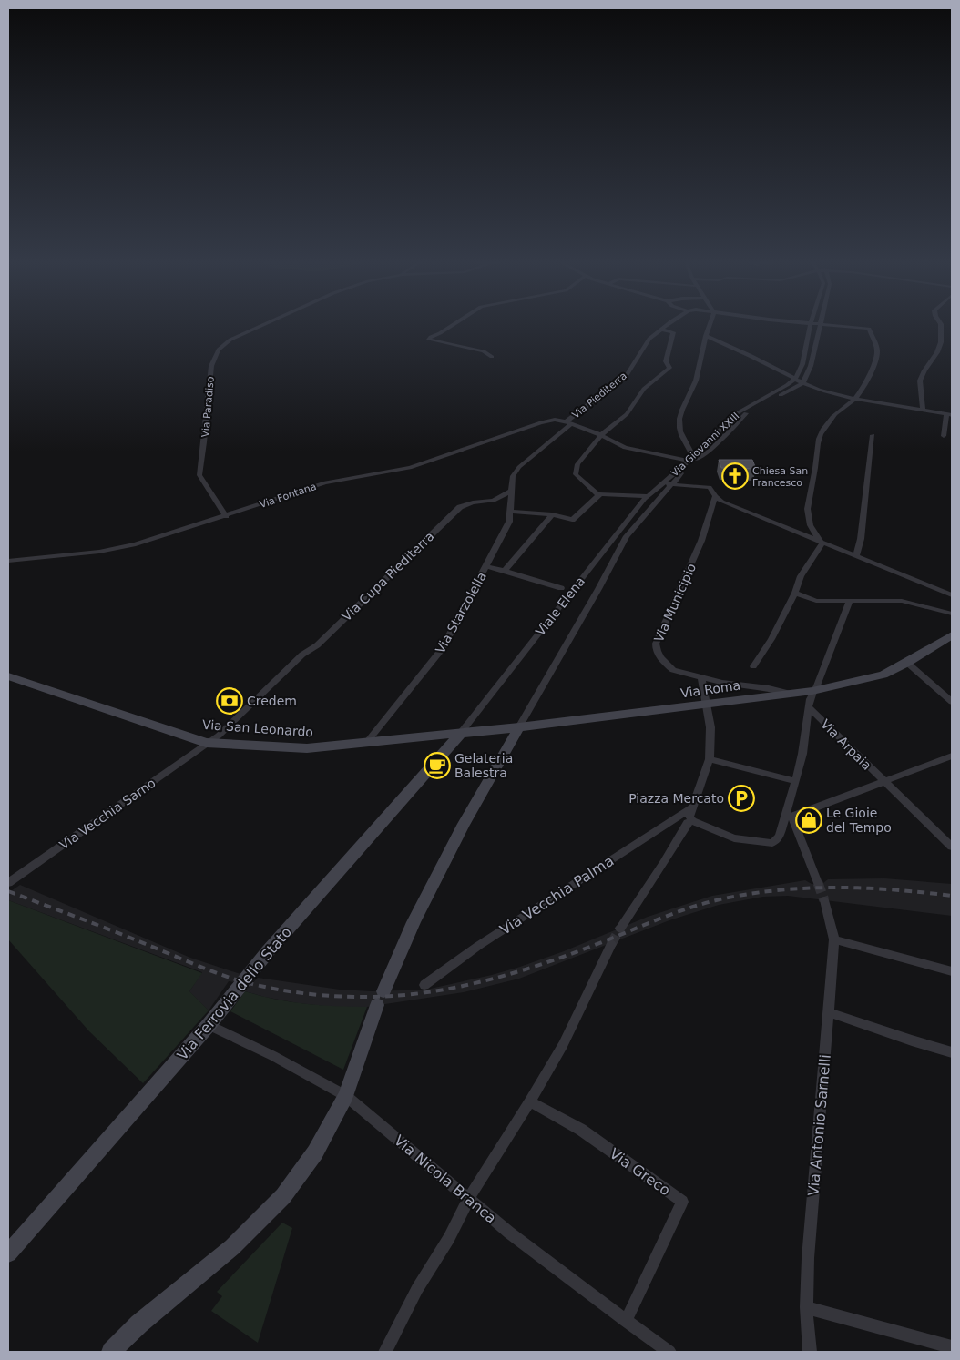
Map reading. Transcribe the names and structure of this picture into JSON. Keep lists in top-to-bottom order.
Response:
{
  "streets": {
    "main road": ["Via Roma", "Via San Leonardo", "Via Ferrovia dello Stato"],
    "street": [
      "Via Piediterra",
      "Via Paradiso",
      "Via Giovanni XXIII",
      "Via Fontana",
      "Via Cupa Piediterra",
      "Via Municipio",
      "Viale Elena",
      "Via Starzolella",
      "Via Arpaia",
      "Via Vecchia Sarno",
      "Via Vecchia Palma",
      "Via Antonio Sarnelli",
      "Via Greco",
      "Via Nicola Branca"
    ]
  },
  "crossings": [
    ["Via Piediterra", "Via Fontana"],
    ["Via Paradiso", "Via Fontana"],
    ["Via Giovanni XXIII", "Viale Elena"],
    ["Via Cupa Piediterra", "Via Starzolella"],
    ["Via Cupa Piediterra", "Via San Leonardo"],
    ["Via Cupa Piediterra", "Via Vecchia Sarno"],
    ["Via Municipio", "Via Roma"],
    ["Viale Elena", "Via Roma"],
    ["Viale Elena", "Via San Leonardo"],
    ["Viale Elena", "Via Ferrovia dello Stato"],
    ["Via Starzolella", "Via San Leonardo"],
    ["Via Roma", "Via San Leonardo"],
    ["Via Roma", "Via Ferrovia dello Stato"],
    ["Via San Leonardo", "Via Vecchia Sarno"],
    ["Via San Leonardo", "Via Ferrovia dello Stato"],
    ["Via Ferrovia dello Stato", "Via Nicola Branca"],
    ["Via Greco", "Via Nicola Branca"]
  ],
  "places": {
    "church": ["Chiesa San Francesco"],
    "bank": ["Credem"],
    "cafe": ["Gelateria Balestra"],
    "parking": ["Piazza Mercato"],
    "shop": ["Le Gioie del Tempo"]
  }
}
